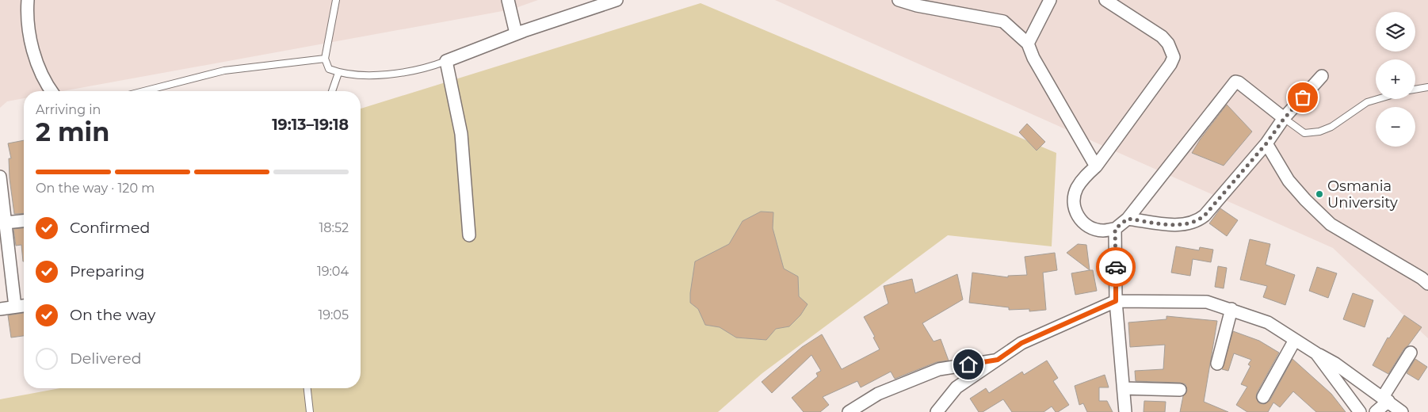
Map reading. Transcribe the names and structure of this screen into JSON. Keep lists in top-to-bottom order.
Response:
{
  "places": ["Osmania University"],
  "page": {
    "map_buttons": ["+", "−"],
    "heading": ["2 min", "Arriving in", "19:13–19:18"],
    "bar": "On the way · 120 m",
    "list": [
      ["Confirmed", "18:52"],
      ["Preparing", "19:04"],
      ["On the way", "19:05"],
      "Delivered"
    ]
  }
}
